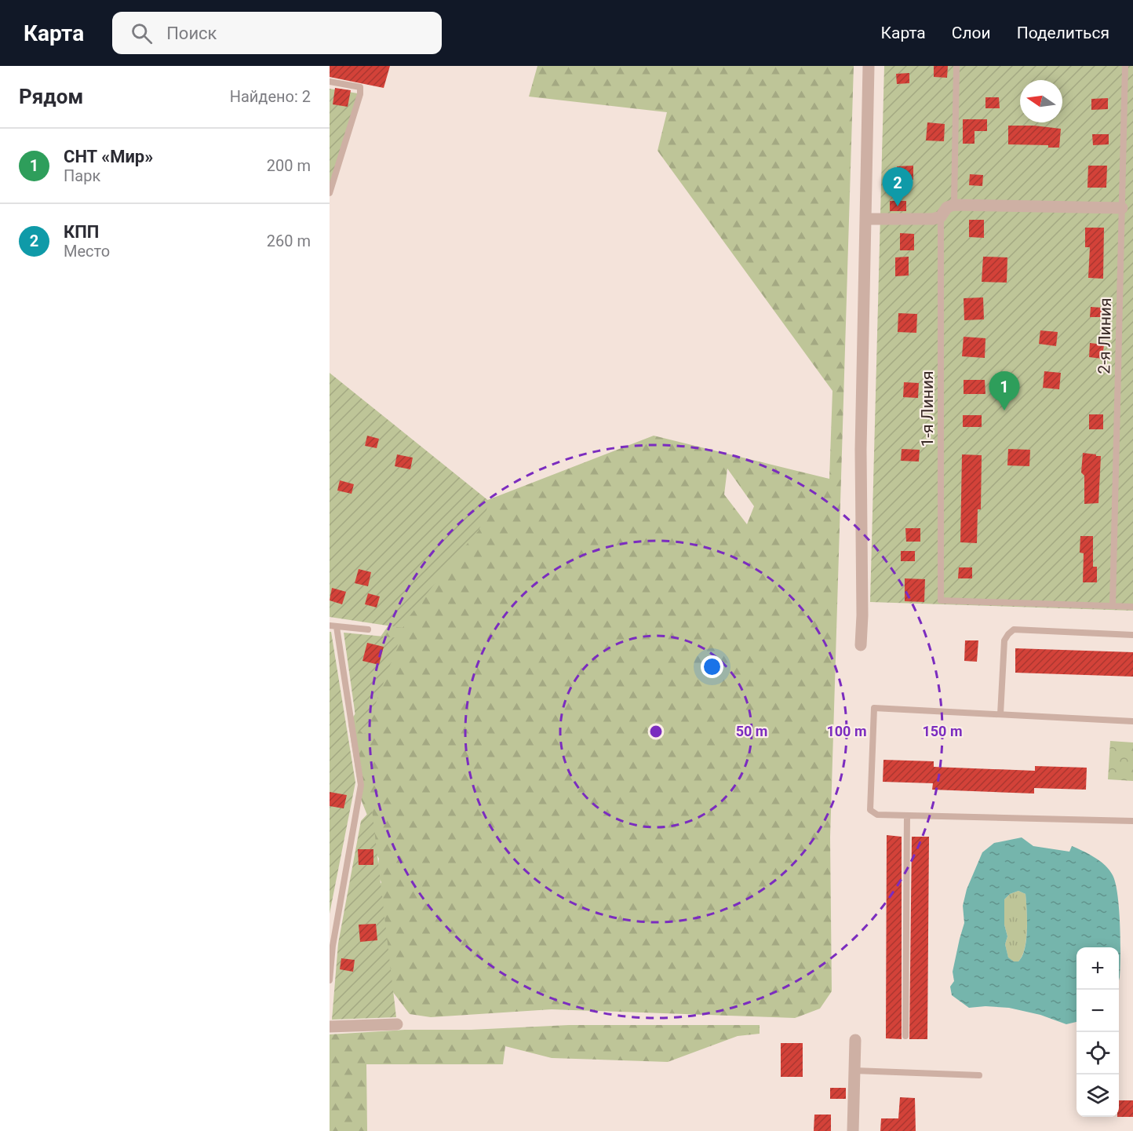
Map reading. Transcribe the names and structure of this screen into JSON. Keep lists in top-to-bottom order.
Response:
{
  "streets": {
    "lane": ["2-я Линия", "1-я Линия"]
  },
  "crossings": [
    ["2-я Линия", "1-я Линия"]
  ],
  "north": "left",
  "page": {
    "header": "Карта",
    "search": "Поиск",
    "nav": ["Карта", "Слои", "Поделиться"],
    "heading": ["Рядом", "Найдено: 2"],
    "list": [
      {
        "mark": "1",
        "name": "СНТ «Мир»",
        "note": "Парк",
        "value": "200 m"
      },
      {
        "mark": "2",
        "name": "КПП",
        "note": "Место",
        "value": "260 m"
      }
    ],
    "pins": ["2", "1"],
    "map_buttons": ["+", "−"]
  },
  "rings": ["50 m", "100 m", "150 m"]
}
